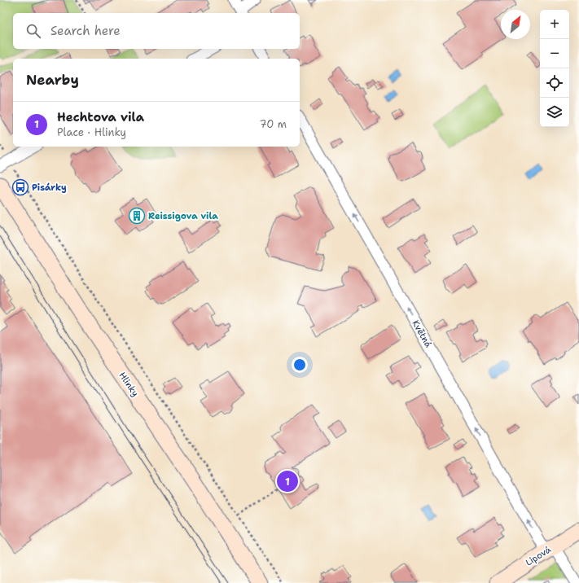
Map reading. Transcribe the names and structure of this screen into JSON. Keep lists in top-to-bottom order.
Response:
{
  "streets": {
    "street": ["Květná", "Hlinky", "Lipová"]
  },
  "crossings": [
    ["Květná", "Lipová"]
  ],
  "one_way": ["Květná"],
  "places": {
    "bus stop": ["Pisárky"],
    "building": ["Reissigova vila"]
  },
  "north": "top right",
  "page": {
    "map_buttons": ["+", "−"],
    "search": "Search here",
    "heading": "Nearby",
    "list": [
      {
        "mark": "1",
        "name": "Hechtova vila",
        "note": "Place · Hlinky",
        "value": "70 m"
      }
    ],
    "pins": "1"
  }
}
